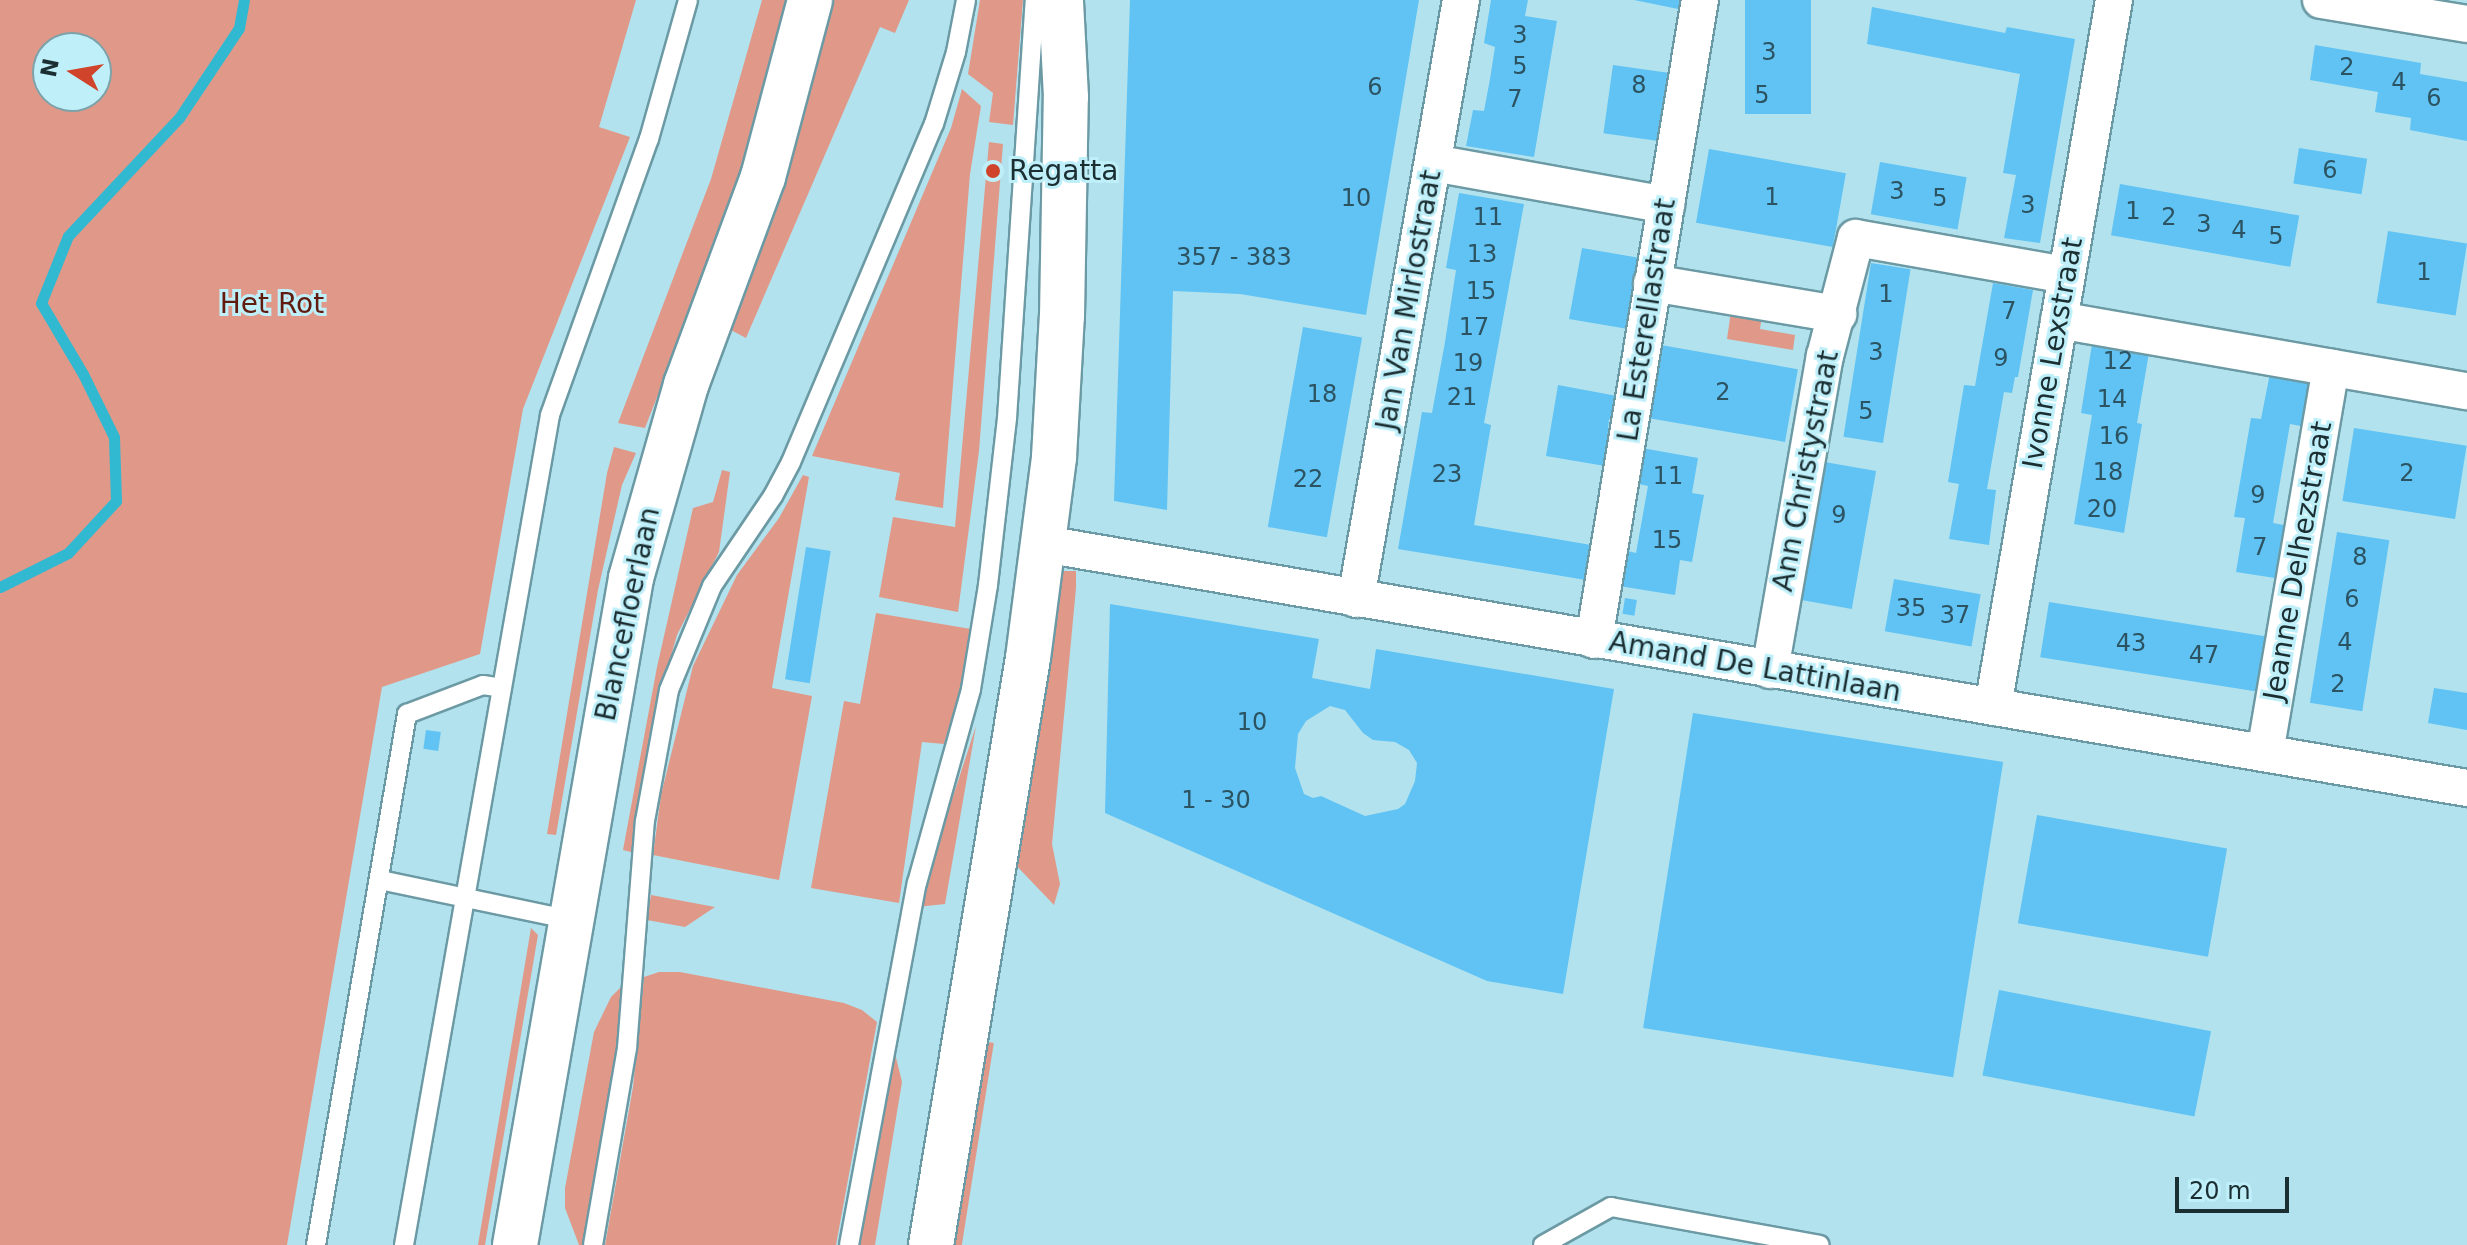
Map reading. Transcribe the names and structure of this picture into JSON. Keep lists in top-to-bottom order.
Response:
{
  "streets": {
    "main road": ["Blancefloerlaan"],
    "street": [
      "Jan Van Mirlostraat",
      "La Esterellastraat",
      "Ivonne Lexstraat",
      "Ann Christystraat",
      "Jeanne Delhezstraat",
      "Amand De Lattinlaan"
    ]
  },
  "crossings": [
    ["Jan Van Mirlostraat", "Amand De Lattinlaan"],
    ["La Esterellastraat", "Amand De Lattinlaan"],
    ["Ivonne Lexstraat", "Ann Christystraat"],
    ["Ivonne Lexstraat", "Amand De Lattinlaan"],
    ["Ann Christystraat", "Amand De Lattinlaan"],
    ["Jeanne Delhezstraat", "Amand De Lattinlaan"]
  ],
  "parks": ["Het Rot"],
  "places": ["Regatta"],
  "house_numbers": [
    "3",
    "3",
    "5",
    "2",
    "4",
    "8",
    "6",
    "5",
    "6",
    "7",
    "6",
    "3",
    "1",
    "10",
    "5",
    "3",
    "1",
    "11",
    "2",
    "3",
    "4",
    "5",
    "13",
    "357 - 383",
    "1",
    "15",
    "1",
    "7",
    "17",
    "3",
    "9",
    "12",
    "19",
    "2",
    "18",
    "21",
    "14",
    "5",
    "16",
    "18",
    "2",
    "23",
    "11",
    "22",
    "9",
    "20",
    "9",
    "15",
    "7",
    "8",
    "6",
    "35",
    "37",
    "4",
    "43",
    "47",
    "2",
    "10",
    "1 - 30"
  ],
  "scale_bar": "20 m",
  "north": "left"
}
